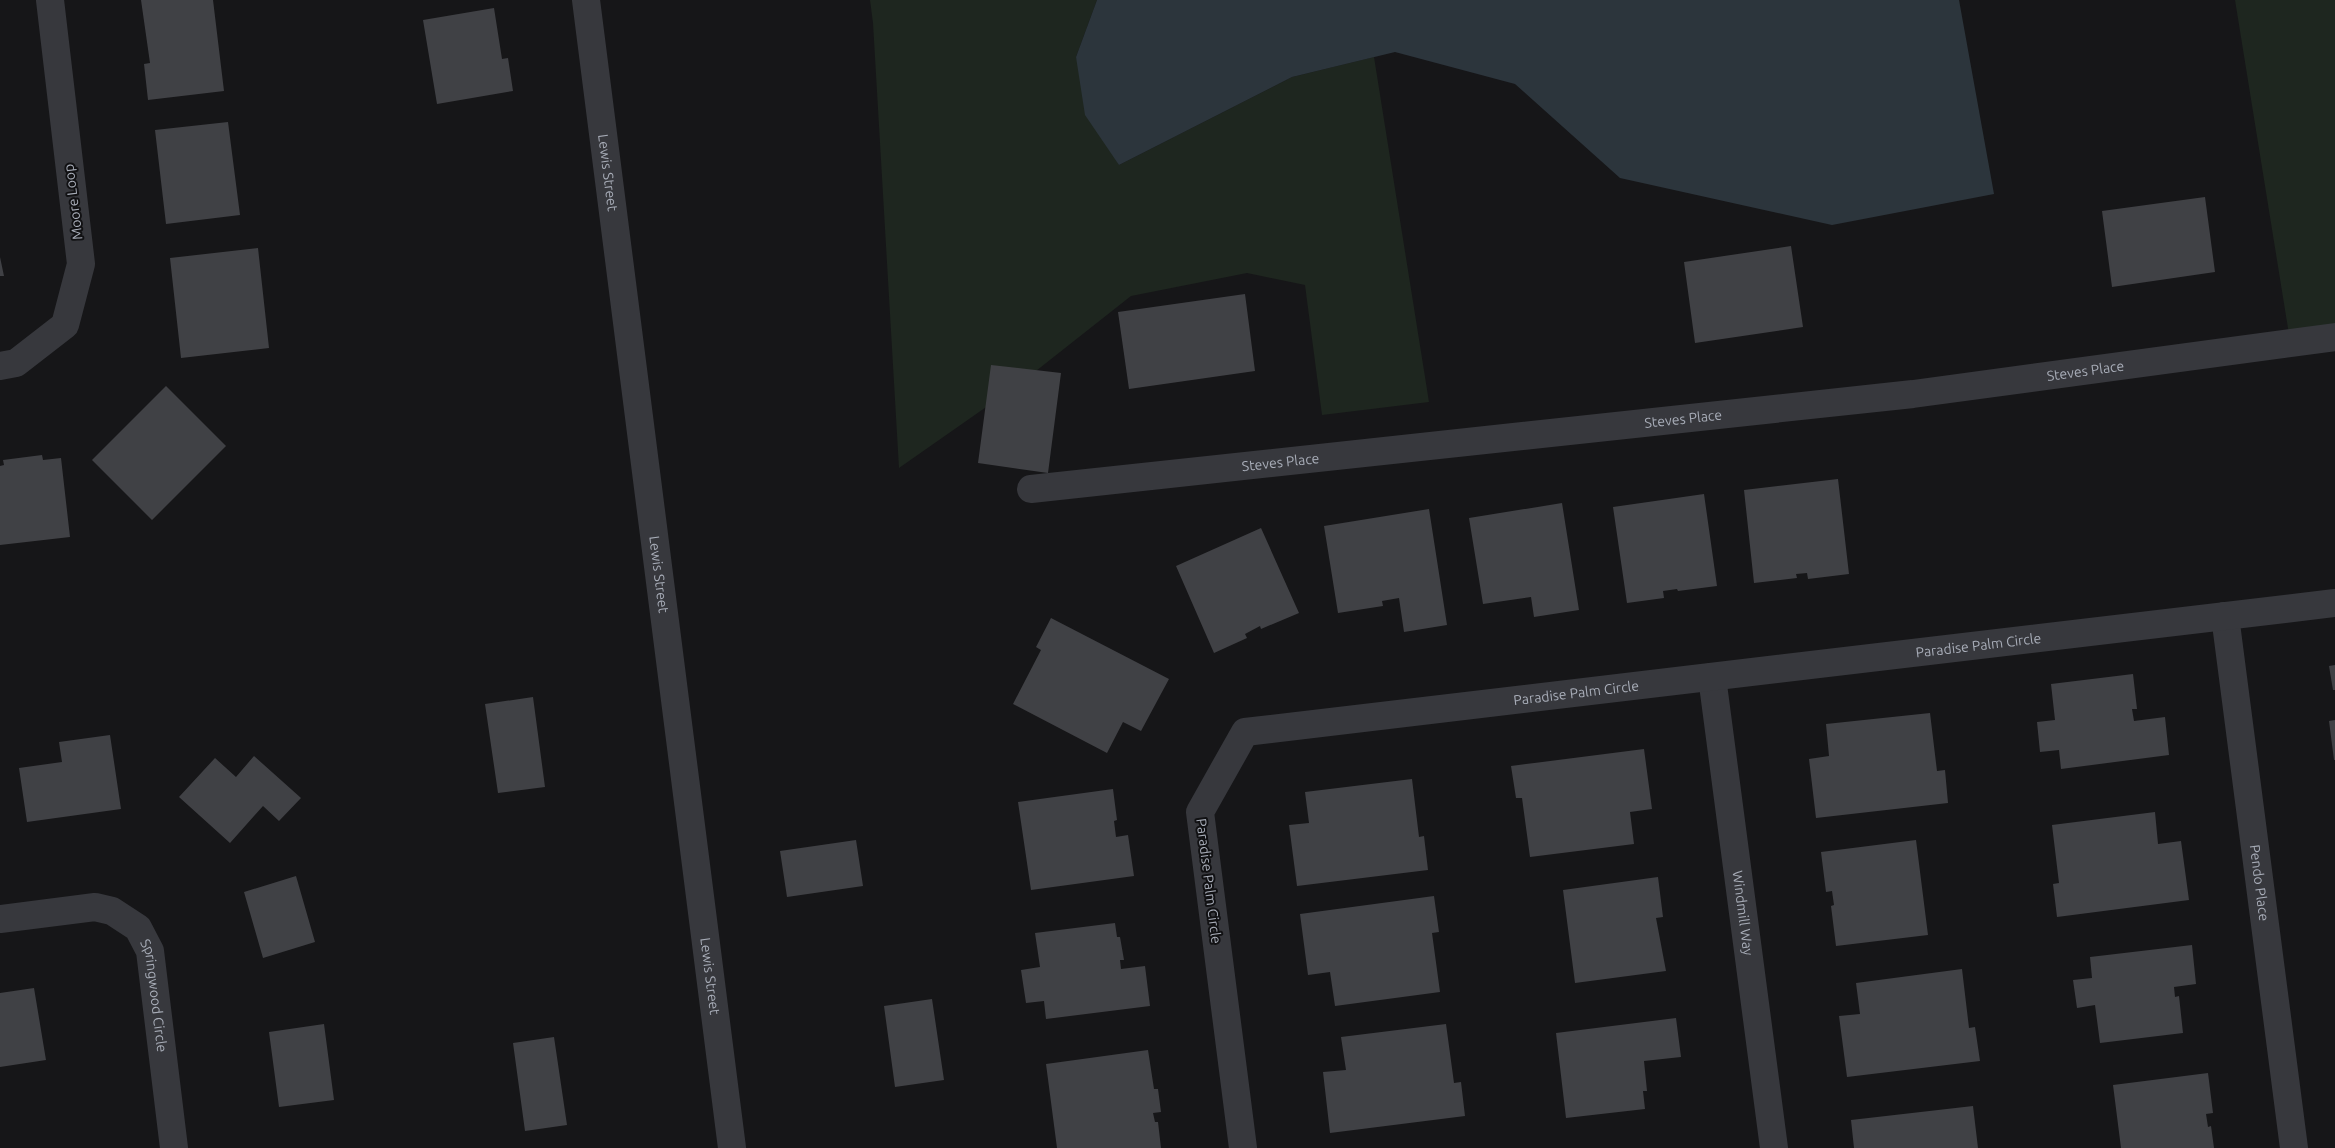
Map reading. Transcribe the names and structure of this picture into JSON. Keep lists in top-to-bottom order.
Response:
{
  "streets": {
    "street": [
      "Lewis Street",
      "Moore Loop",
      "Steves Place",
      "Paradise Palm Circle",
      "Pendo Place",
      "Windmill Way",
      "Springwood Circle"
    ]
  },
  "crossings": [
    ["Paradise Palm Circle", "Pendo Place"],
    ["Paradise Palm Circle", "Windmill Way"]
  ]
}
